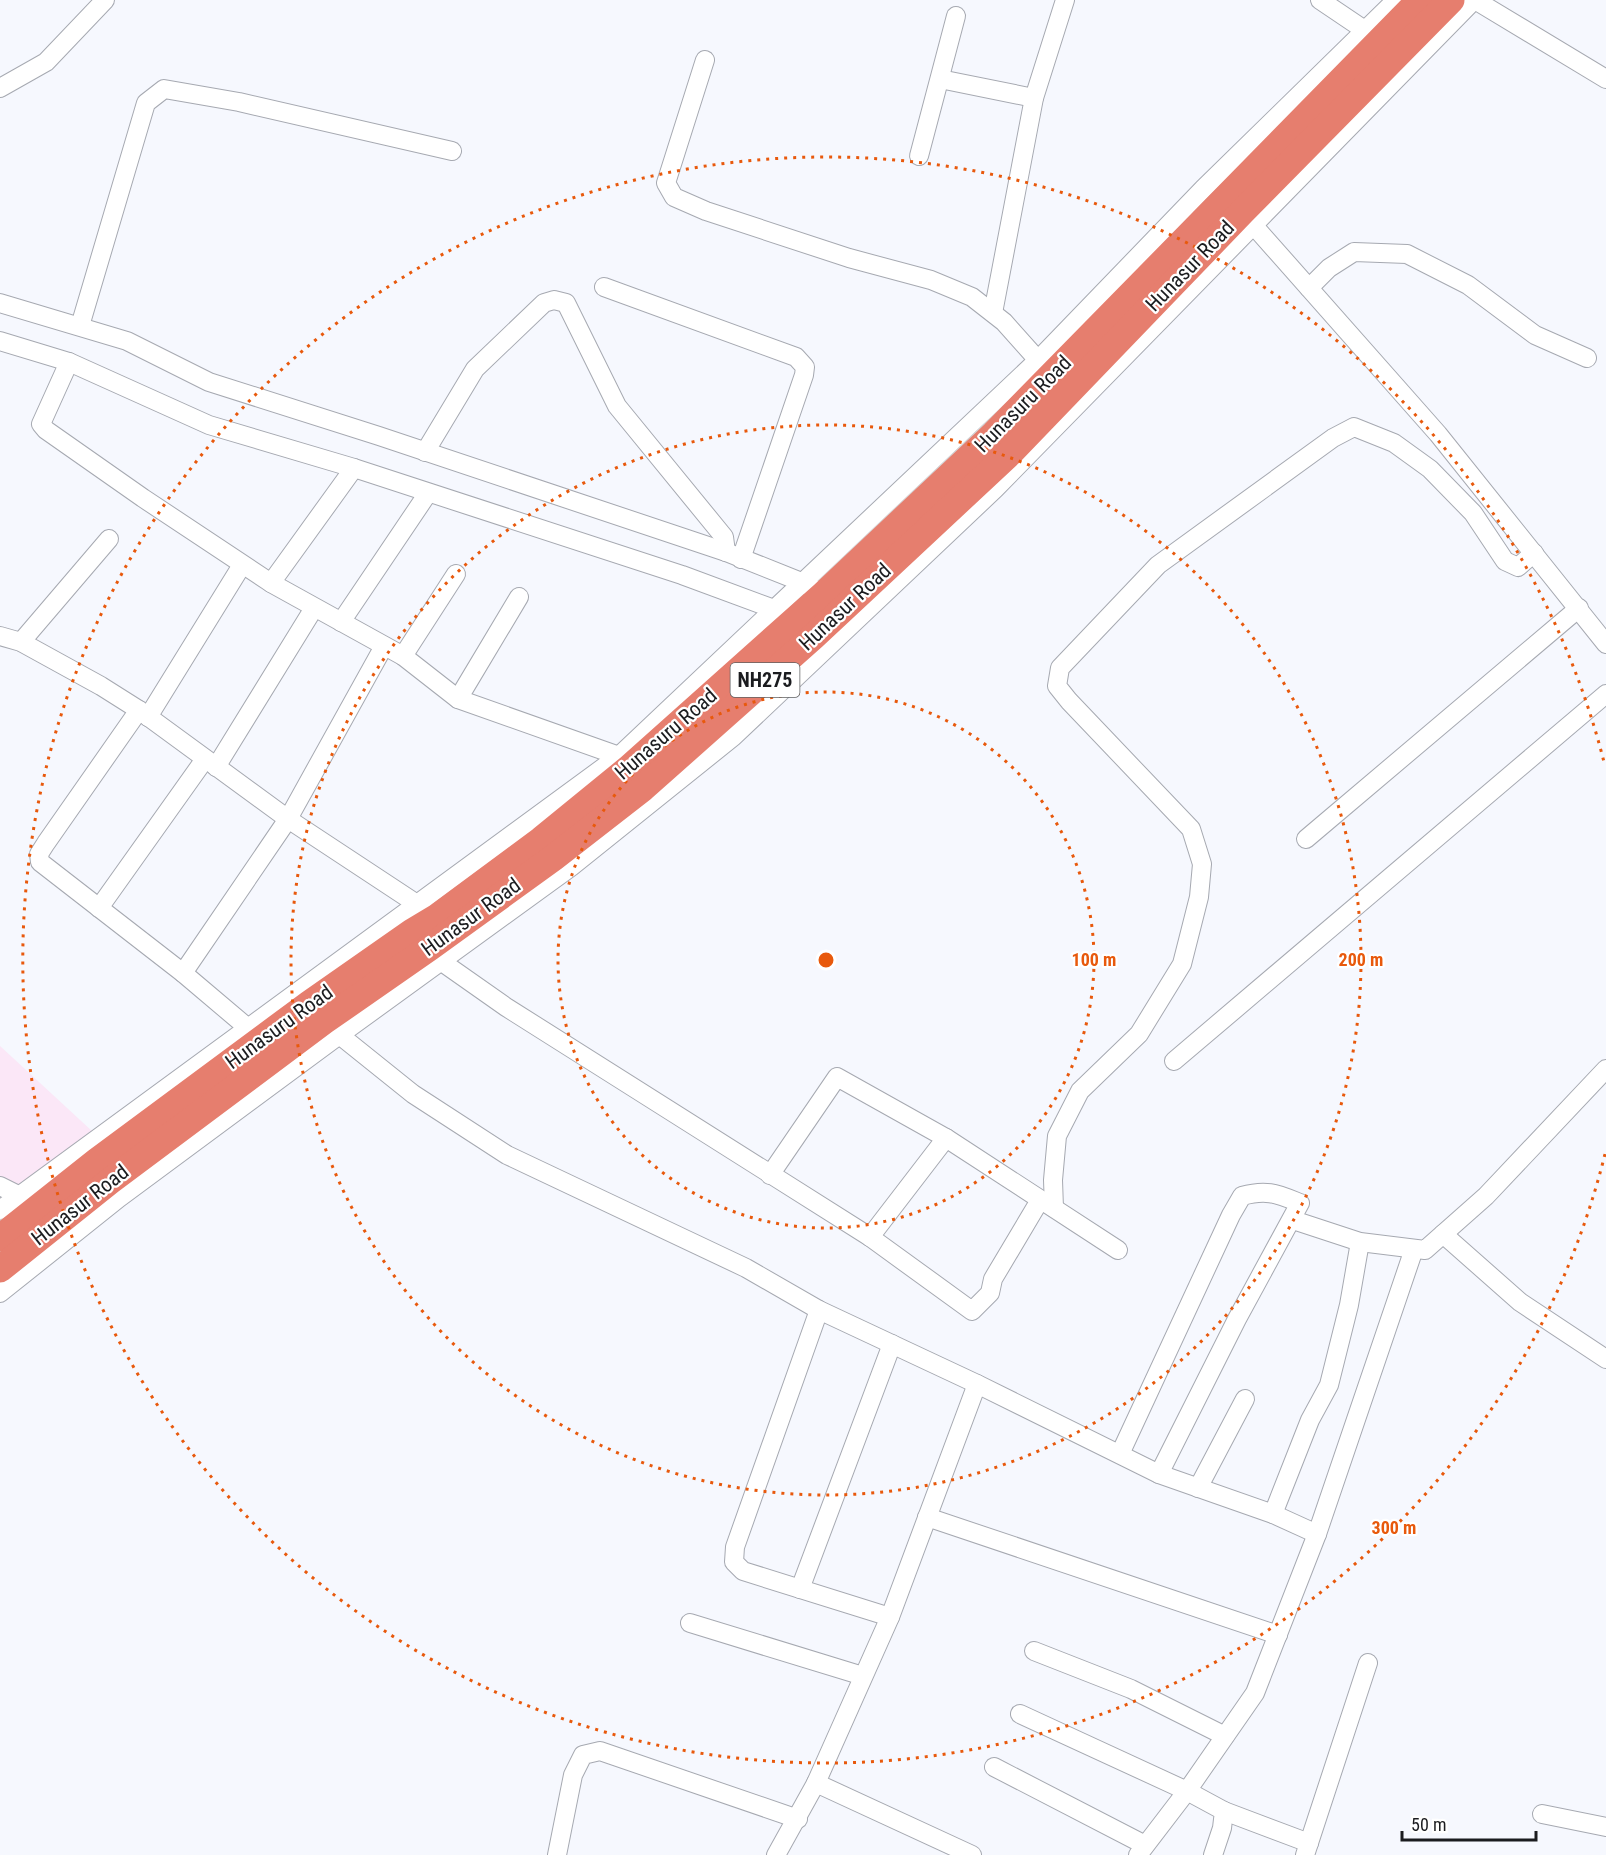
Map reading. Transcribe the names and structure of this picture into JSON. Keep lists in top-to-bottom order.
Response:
{
  "streets": {
    "highway": ["Hunasur Road", "Hunasuru Road", "NH275"]
  },
  "crossings": [
    ["Hunasur Road", "Hunasuru Road"]
  ],
  "scale_bar": "50 m",
  "rings": ["100 m", "200 m", "300 m"]
}
